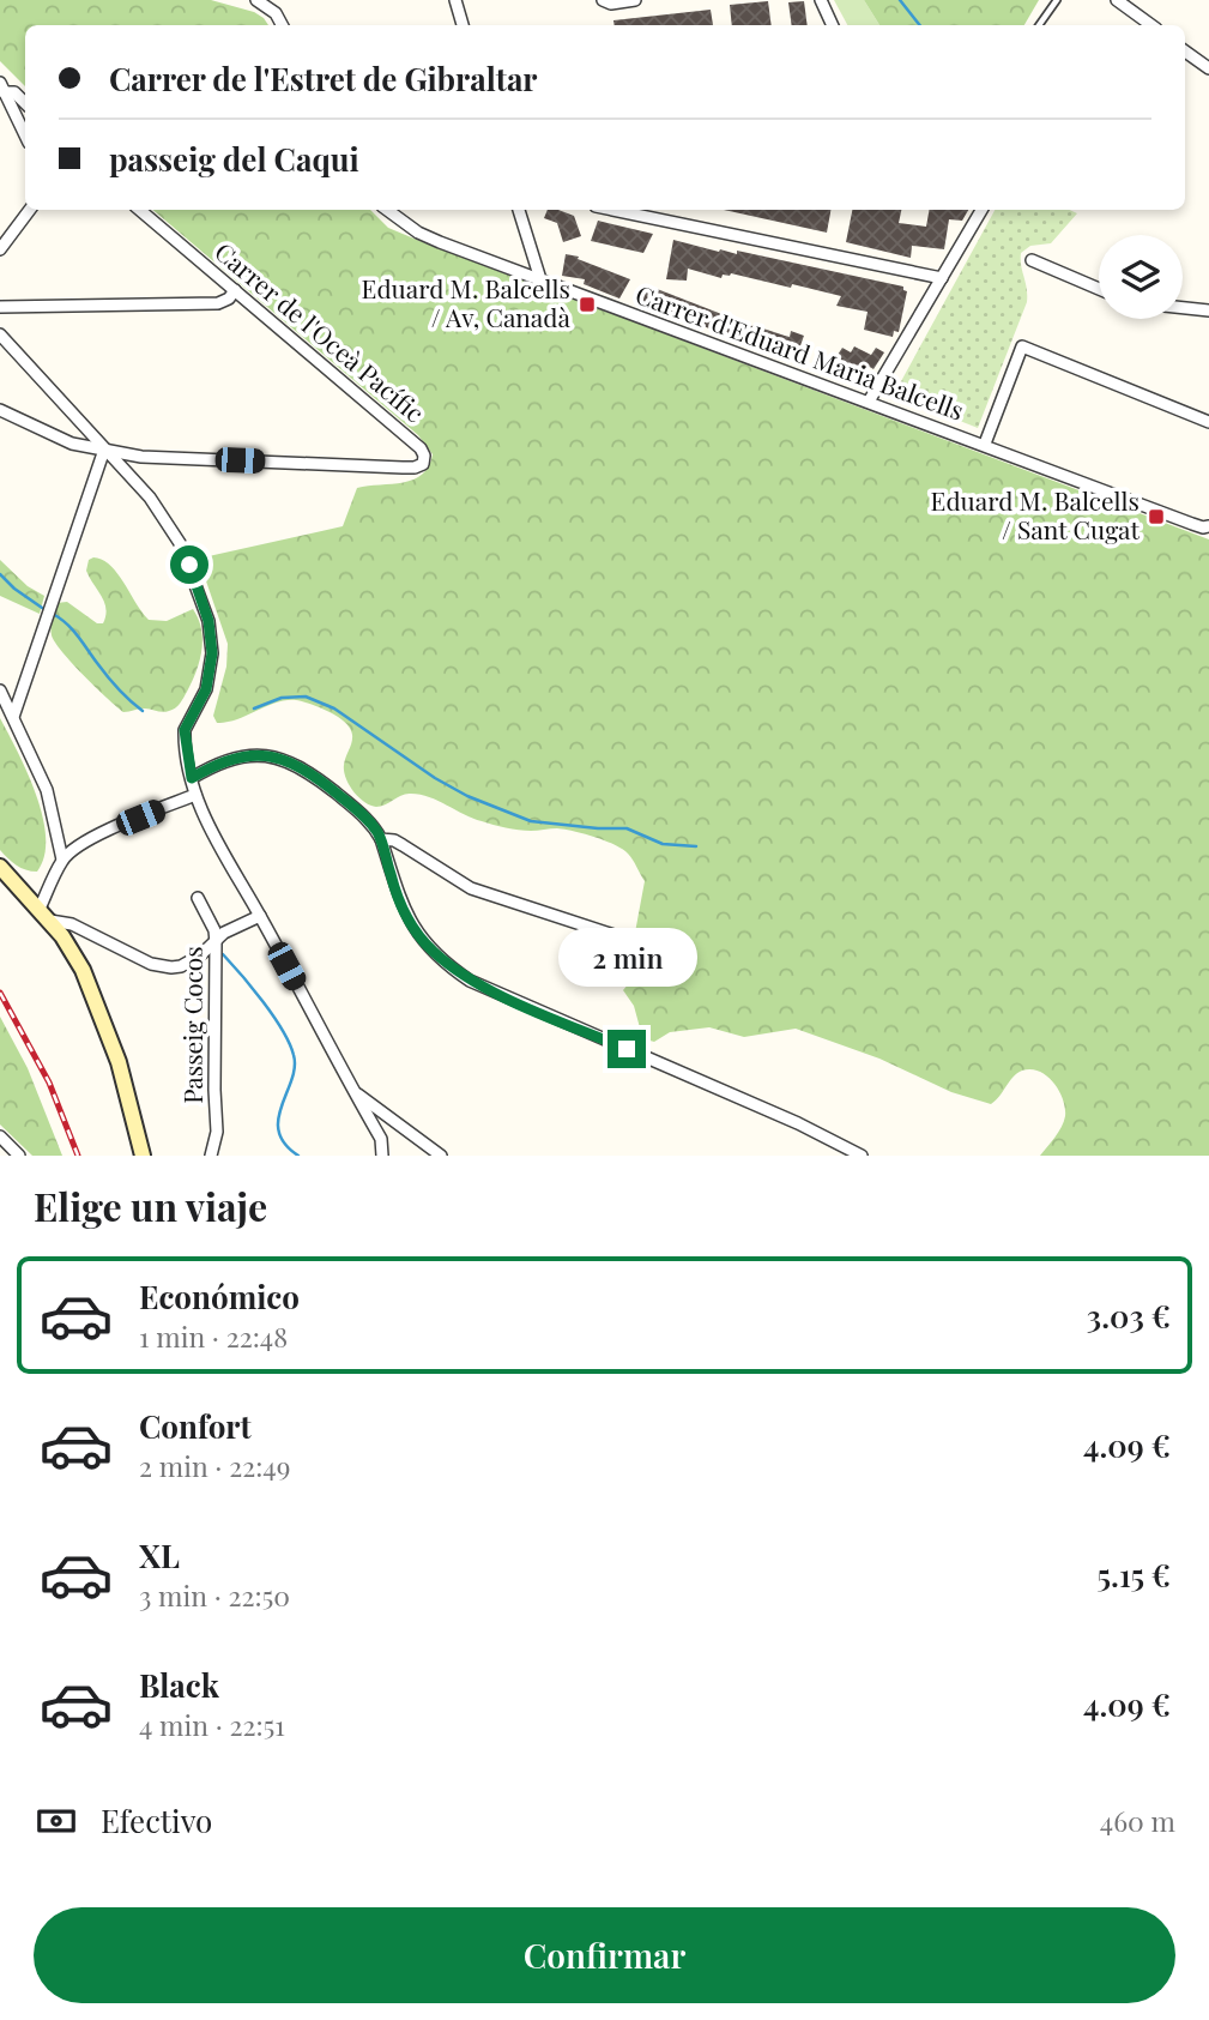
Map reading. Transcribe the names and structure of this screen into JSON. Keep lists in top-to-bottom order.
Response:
{
  "streets": {
    "street": ["Carrer de l'Oceà Pacífic", "Carrer d'Eduard Maria Balcells", "Passeig Cocos"]
  },
  "places": {
    "transit": ["Eduard M. Balcells / Av, Canadà", "Eduard M. Balcells / Sant Cugat"]
  },
  "page": {
    "banner": ["Carrer de l'Estret de Gibraltar", "passeig del Caqui"],
    "bubble": "2 min",
    "heading": "Elige un viaje",
    "list": [
      {
        "name": "Económico",
        "note": "1 min · 22:48",
        "value": "3.03 €"
      },
      {
        "name": "Confort",
        "note": "2 min · 22:49",
        "value": "4.09 €"
      },
      {
        "name": "XL",
        "note": "3 min · 22:50",
        "value": "5.15 €"
      },
      {
        "name": "Black",
        "note": "4 min · 22:51",
        "value": "4.09 €"
      }
    ],
    "pay": ["Efectivo", "460 m"],
    "buttons": "Confirmar"
  }
}
